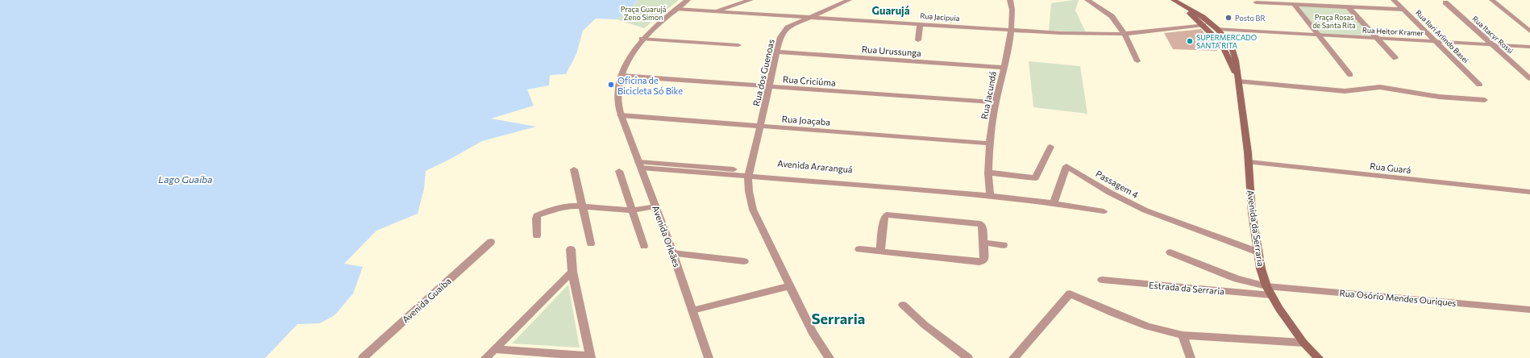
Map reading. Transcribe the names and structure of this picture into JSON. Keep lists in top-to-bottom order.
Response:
{
  "streets": {
    "main road": ["Avenida da Serraria"],
    "street": [
      "Rua Jacipuia",
      "Rua Heitor Kramer",
      "Rua Itacyr Rossi",
      "Rua Ilari Arlindo Basei",
      "Rua Urussunga",
      "Rua dos Guenoas",
      "Rua Criciúma",
      "Rua Jacundá",
      "Rua Joaçaba",
      "Avenida Araranguá",
      "Rua Guará",
      "Passagem 4",
      "Avenida Orleães",
      "Estrada da Serraria",
      "Rua Osório Mendes Ouriques",
      "Avenida Guaíba"
    ]
  },
  "crossings": [
    ["Rua Jacipuia", "Rua dos Guenoas"],
    ["Rua Jacipuia", "Rua Jacundá"],
    ["Rua Jacipuia", "Avenida da Serraria"],
    ["Rua Heitor Kramer", "Rua Itacyr Rossi"],
    ["Rua Heitor Kramer", "Rua Ilari Arlindo Basei"],
    ["Rua Heitor Kramer", "Avenida da Serraria"],
    ["Rua Urussunga", "Rua dos Guenoas"],
    ["Rua Urussunga", "Rua Jacundá"],
    ["Rua dos Guenoas", "Rua Criciúma"],
    ["Rua dos Guenoas", "Rua Joaçaba"],
    ["Rua dos Guenoas", "Avenida Araranguá"],
    ["Rua Criciúma", "Rua Jacundá"],
    ["Rua Jacundá", "Rua Joaçaba"],
    ["Rua Jacundá", "Avenida Araranguá"],
    ["Rua Joaçaba", "Avenida Orleães"],
    ["Avenida Araranguá", "Avenida Orleães"],
    ["Rua Guará", "Avenida da Serraria"],
    ["Passagem 4", "Avenida da Serraria"],
    ["Avenida da Serraria", "Estrada da Serraria"],
    ["Avenida da Serraria", "Rua Osório Mendes Ouriques"]
  ],
  "districts": ["Guarujá", "Serraria"],
  "water": ["Lago Guaíba"],
  "parks": ["Praça Guarujá Zeno Simon", "Praça Rosas de Santa Rita"],
  "places": ["Posto BR", "SUPERMERCADO SANTA RITA", "Oficina de Bicicleta Só Bike"]
}
